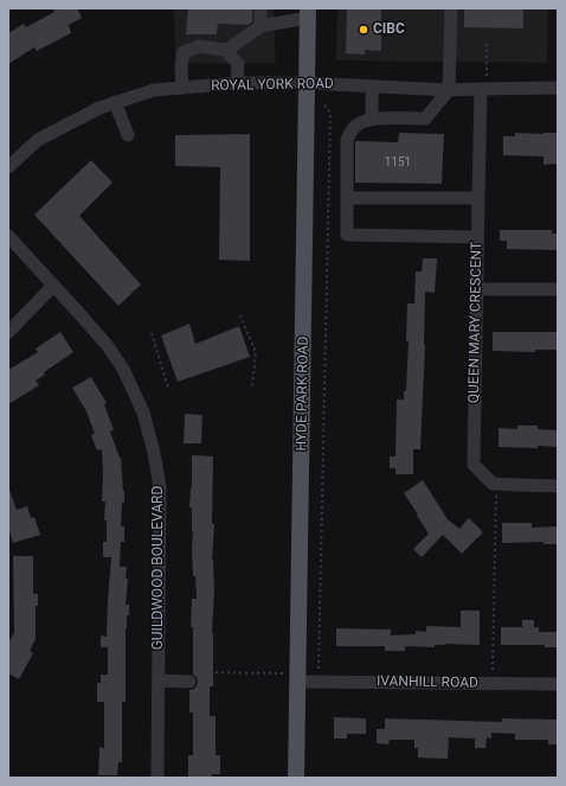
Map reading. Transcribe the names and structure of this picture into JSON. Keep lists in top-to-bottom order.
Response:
{
  "streets": {
    "main road": ["HYDE PARK ROAD"],
    "street": [
      "ROYAL YORK ROAD",
      "QUEEN MARY CRESCENT",
      "GUILDWOOD BOULEVARD",
      "IVANHILL ROAD"
    ]
  },
  "crossings": [
    ["ROYAL YORK ROAD", "QUEEN MARY CRESCENT"],
    ["ROYAL YORK ROAD", "HYDE PARK ROAD"],
    ["HYDE PARK ROAD", "IVANHILL ROAD"]
  ],
  "places": ["CIBC"],
  "house_numbers": ["1151"]
}
